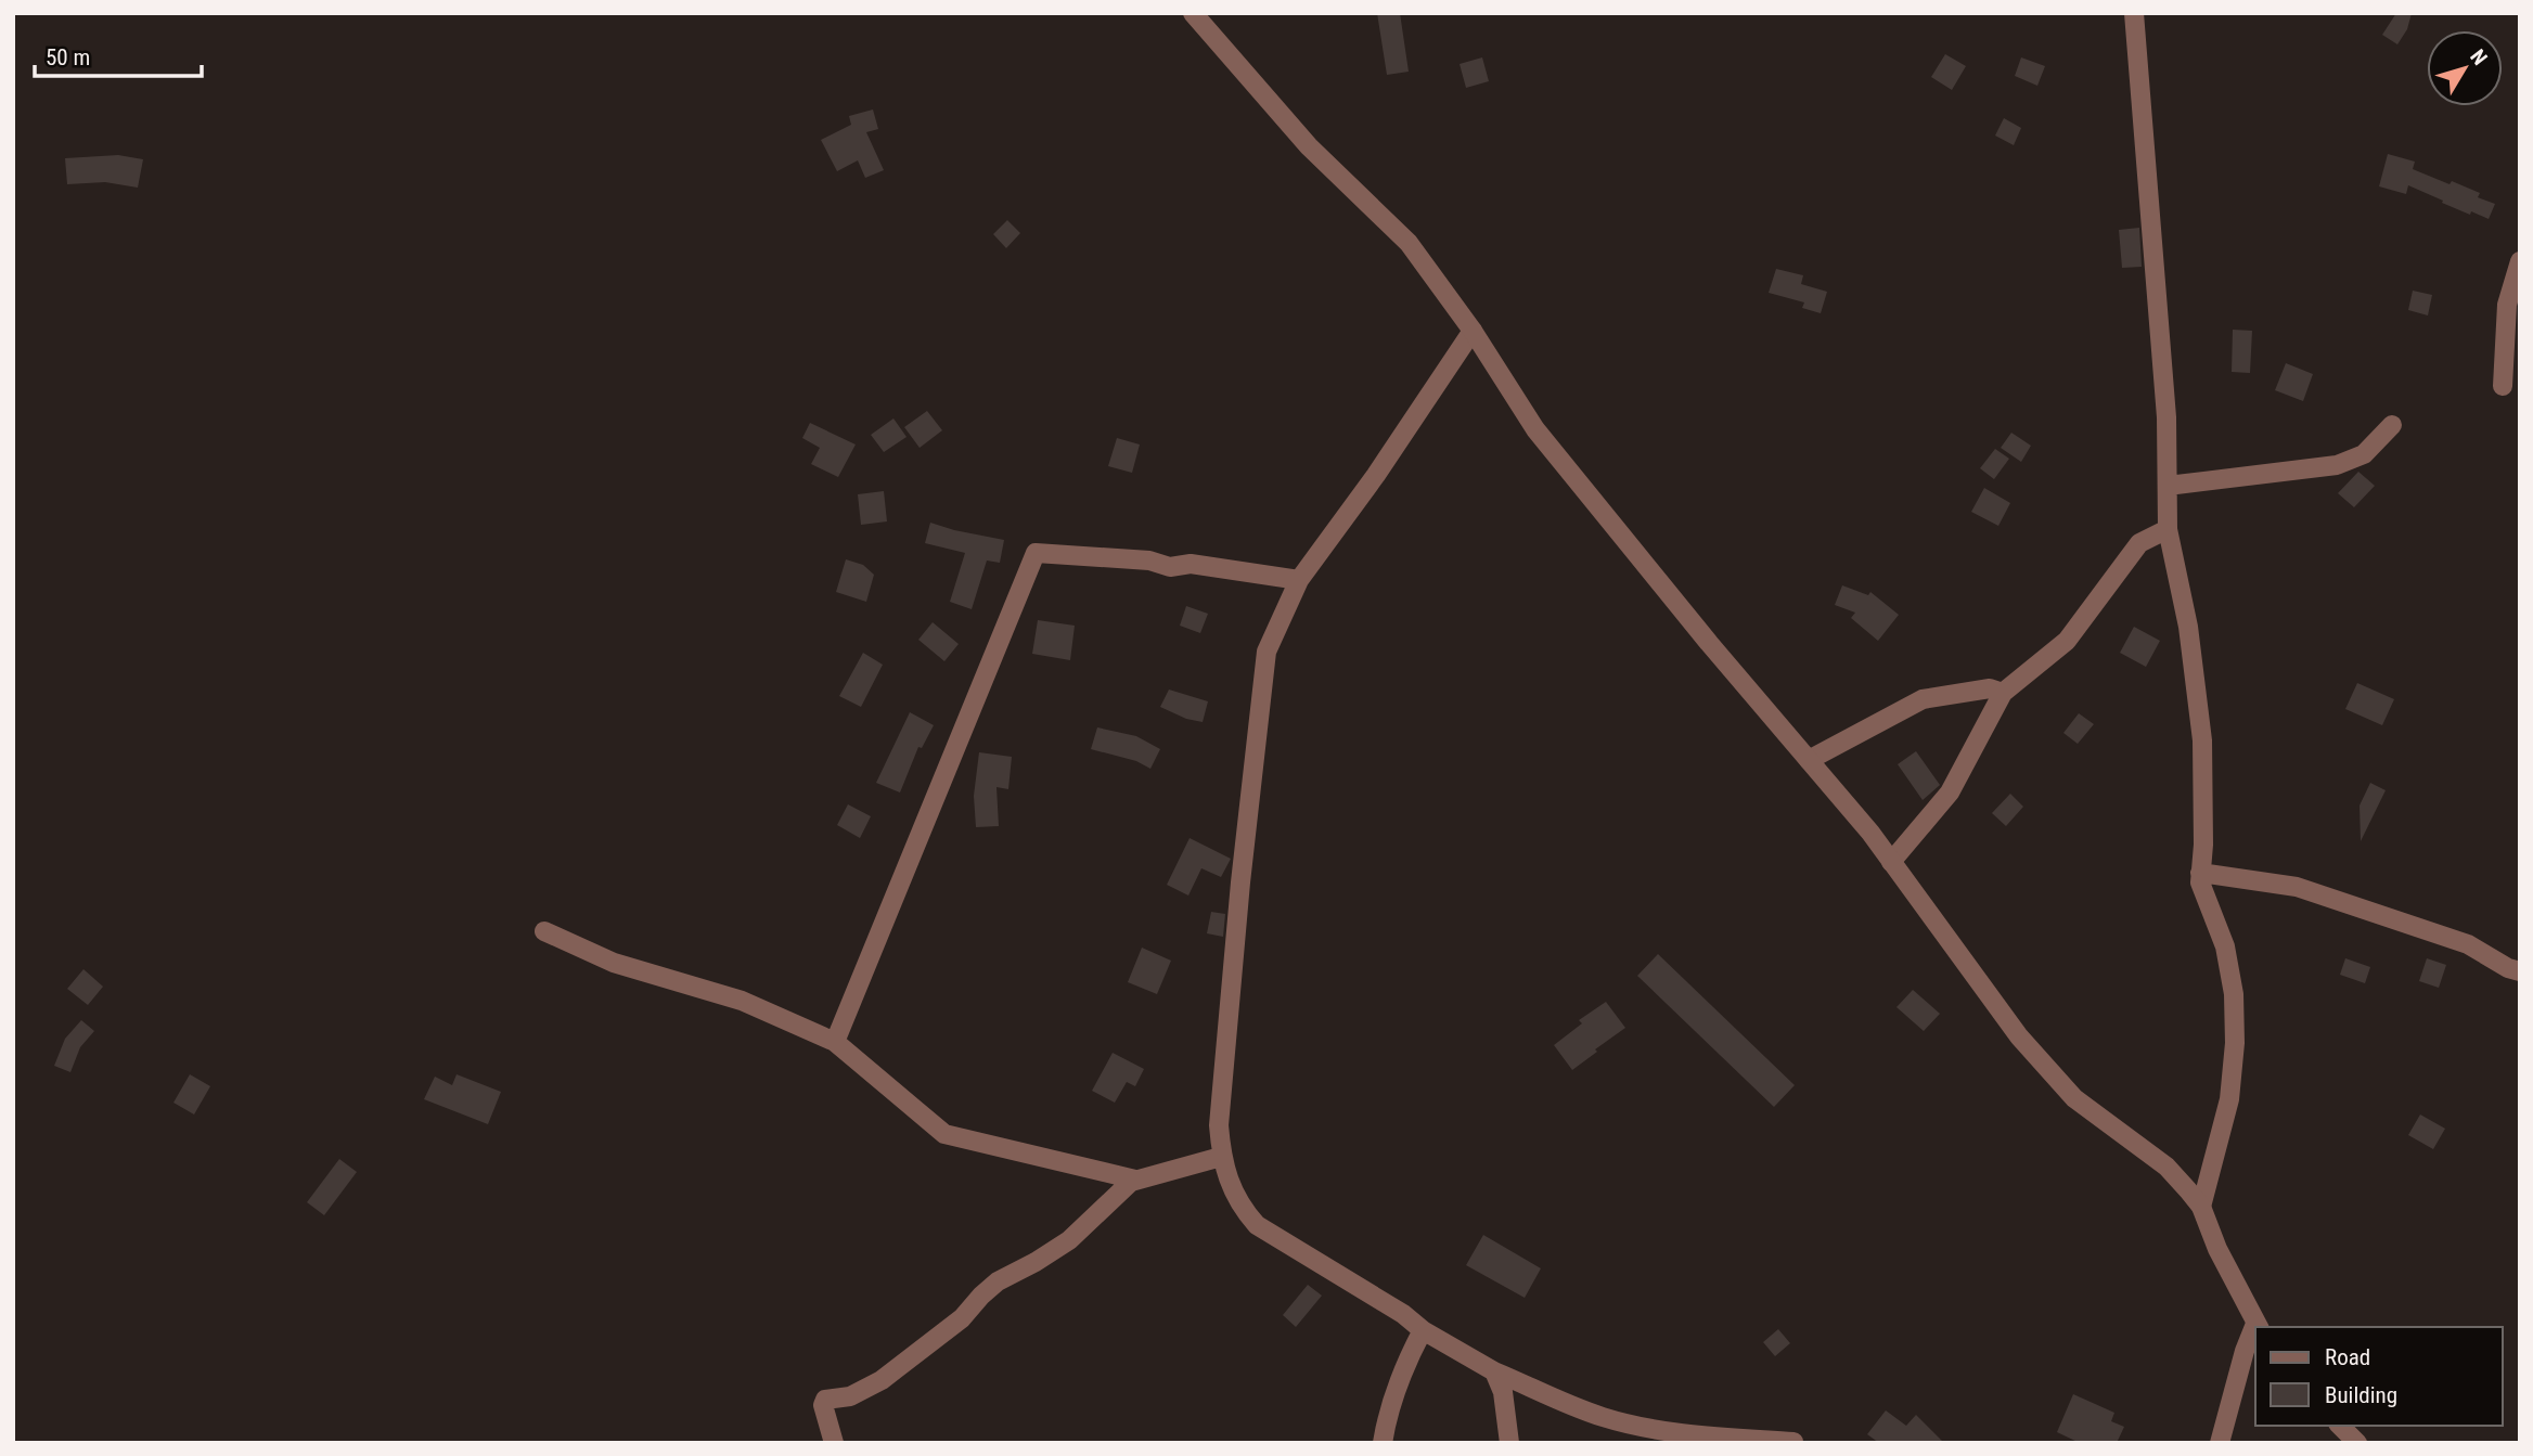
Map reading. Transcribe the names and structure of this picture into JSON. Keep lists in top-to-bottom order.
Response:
{
  "legend": ["Road", "Building"],
  "scale_bar": "50 m",
  "north": "top right"
}
